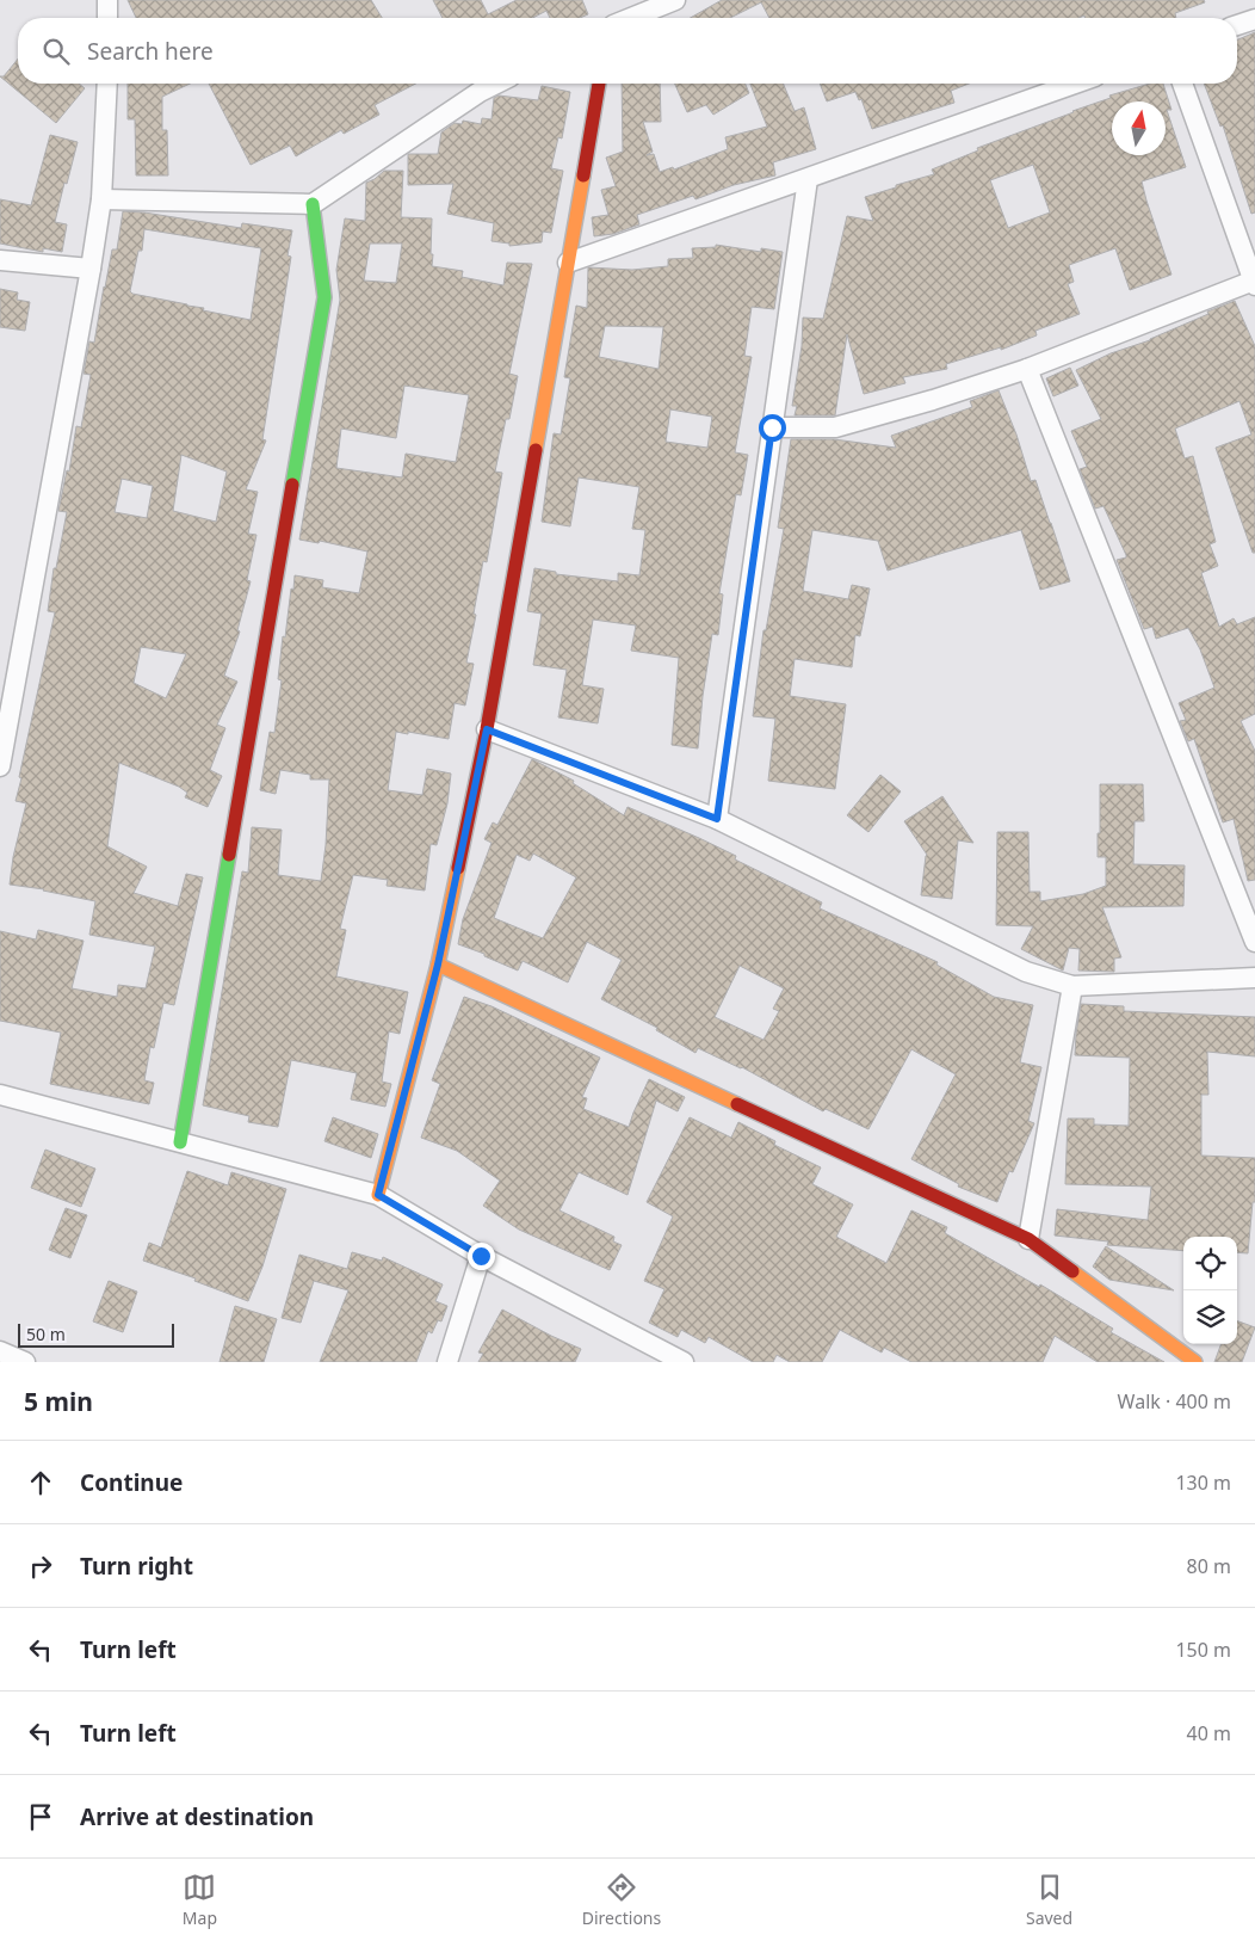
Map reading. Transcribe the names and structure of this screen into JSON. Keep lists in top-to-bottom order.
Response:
{
  "scale_bar": "50 m",
  "north": "top",
  "page": {
    "search": "Search here",
    "scale": "50 m",
    "heading": ["5 min", "Walk · 400 m"],
    "list": [
      ["Continue", "130 m"],
      ["Turn right", "80 m"],
      ["Turn left", "150 m"],
      ["Turn left", "40 m"],
      "Arrive at destination"
    ],
    "nav": ["Map", "Directions", "Saved"]
  }
}
